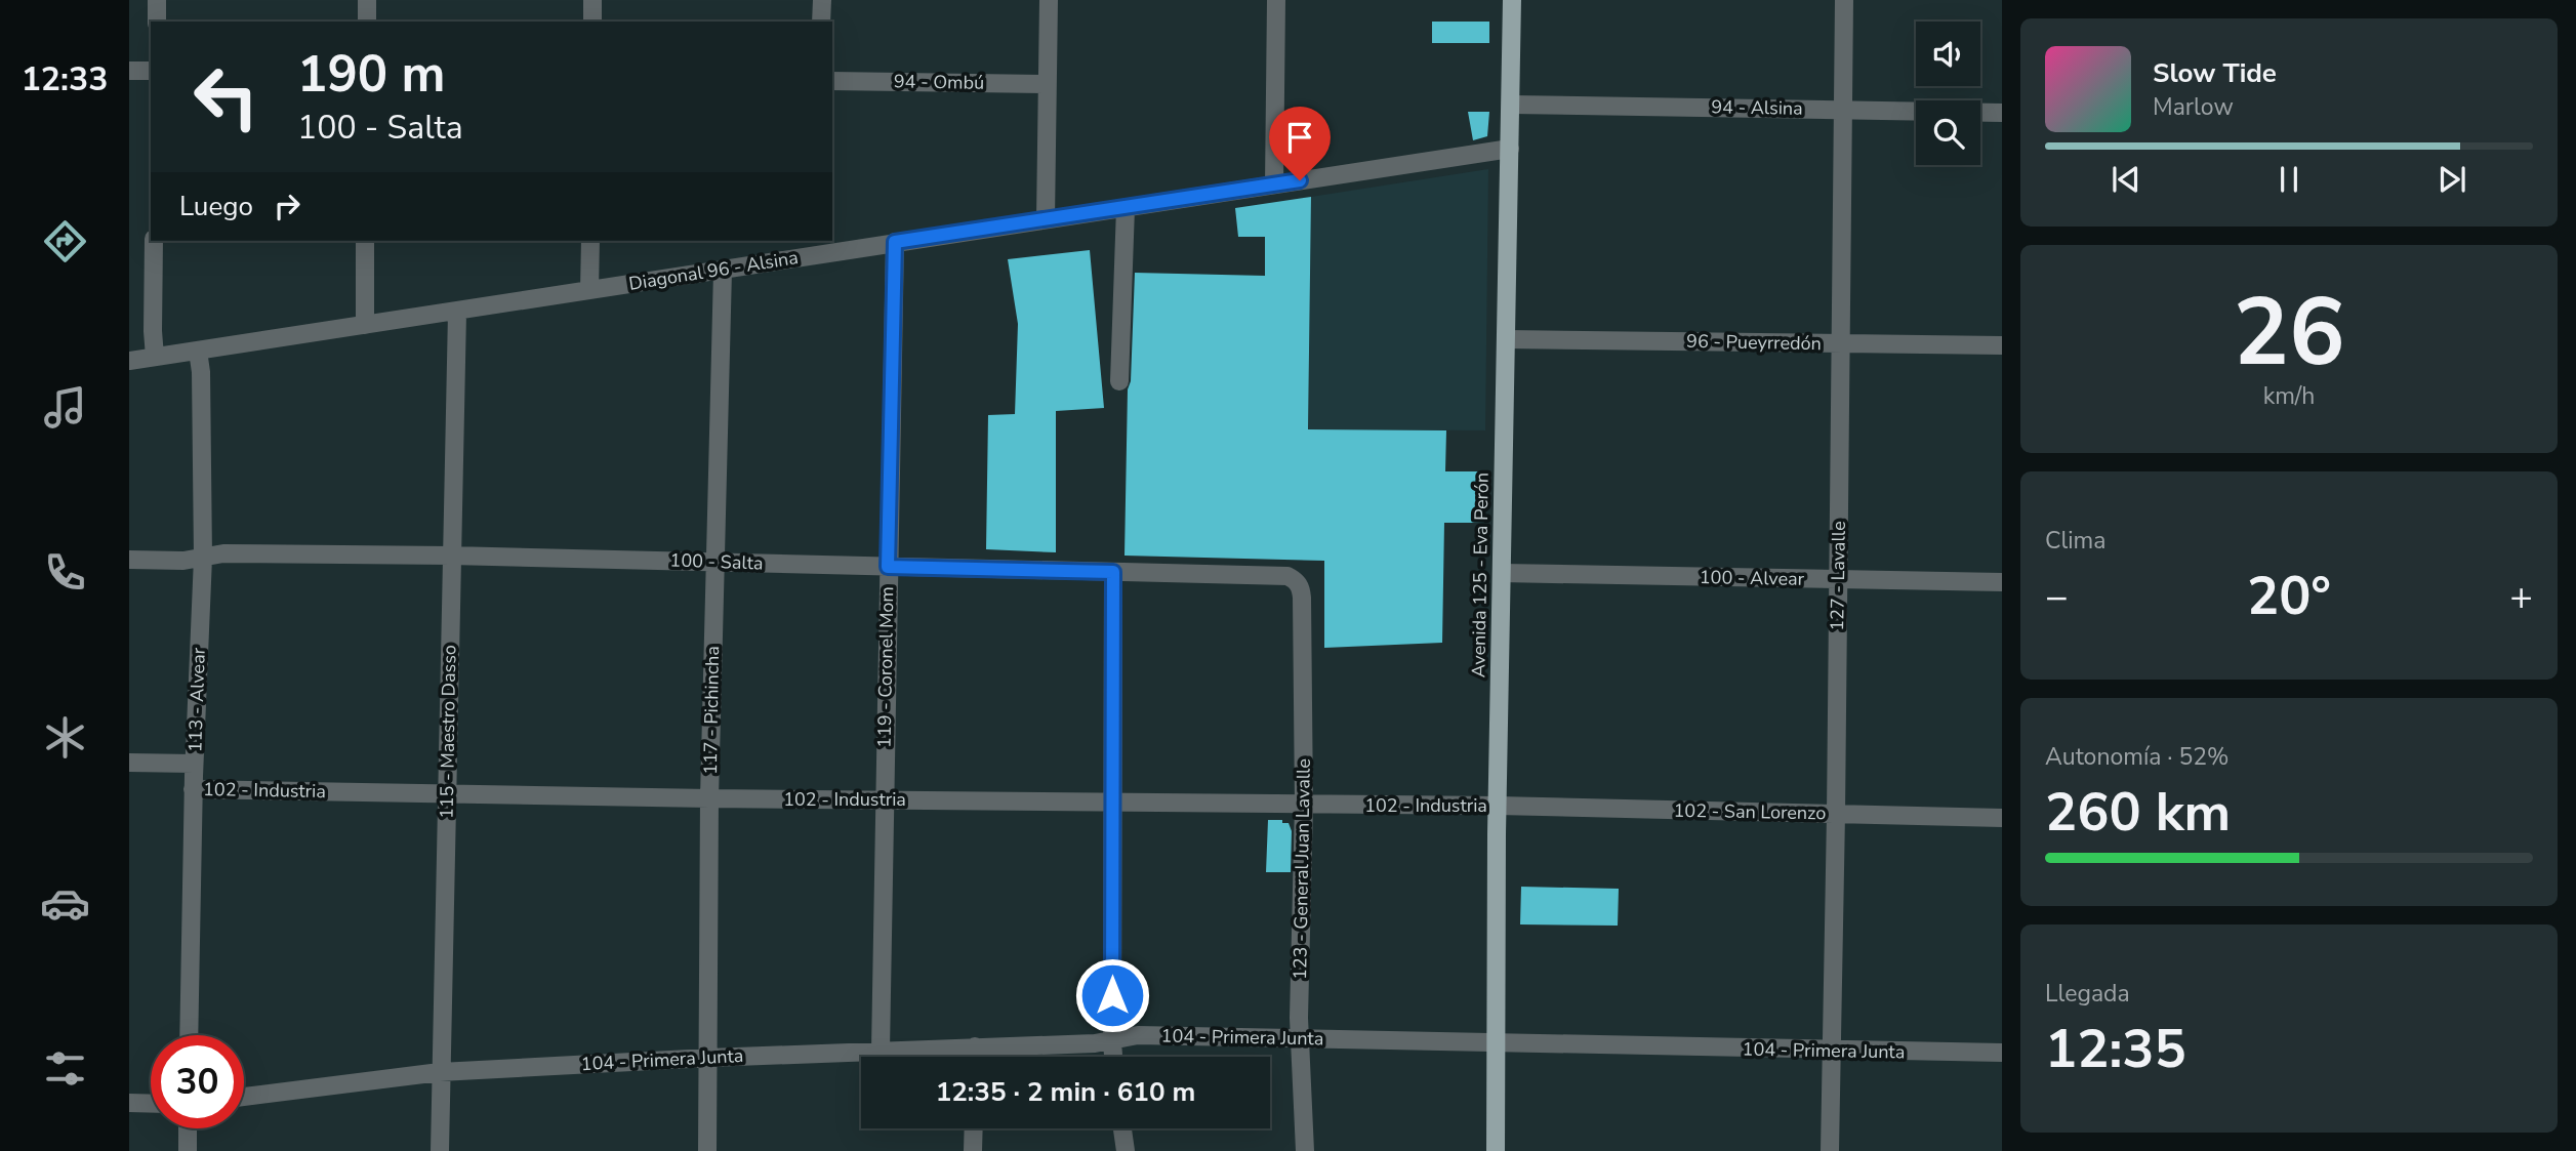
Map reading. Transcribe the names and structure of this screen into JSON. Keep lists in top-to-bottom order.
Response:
{
  "streets": {
    "main road": ["Avenida 125 - Eva Perón"],
    "street": [
      "94 - Ombú",
      "94 - Alsina",
      "Diagonal 96 - Alsina",
      "96 - Pueyrredón",
      "100 - Salta",
      "127 - Lavalle",
      "100 - Alvear",
      "119 - Coronel Mom",
      "113 - Alvear",
      "117 - Pichincha",
      "115 - Maestro Dasso",
      "102 - Industria",
      "102 - San Lorenzo",
      "123 - General Juan Lavalle",
      "104 - Primera Junta"
    ]
  },
  "crossings": [
    ["94 - Alsina", "Avenida 125 - Eva Perón"],
    ["94 - Alsina", "127 - Lavalle"],
    ["Diagonal 96 - Alsina", "Avenida 125 - Eva Perón"],
    ["Diagonal 96 - Alsina", "119 - Coronel Mom"],
    ["Diagonal 96 - Alsina", "113 - Alvear"],
    ["Diagonal 96 - Alsina", "117 - Pichincha"],
    ["Diagonal 96 - Alsina", "115 - Maestro Dasso"],
    ["96 - Pueyrredón", "Avenida 125 - Eva Perón"],
    ["96 - Pueyrredón", "127 - Lavalle"],
    ["100 - Salta", "119 - Coronel Mom"],
    ["100 - Salta", "113 - Alvear"],
    ["100 - Salta", "117 - Pichincha"],
    ["100 - Salta", "115 - Maestro Dasso"],
    ["100 - Salta", "123 - General Juan Lavalle"],
    ["Avenida 125 - Eva Perón", "100 - Alvear"],
    ["Avenida 125 - Eva Perón", "102 - Industria"],
    ["Avenida 125 - Eva Perón", "102 - San Lorenzo"],
    ["Avenida 125 - Eva Perón", "104 - Primera Junta"],
    ["127 - Lavalle", "100 - Alvear"],
    ["127 - Lavalle", "102 - San Lorenzo"],
    ["127 - Lavalle", "104 - Primera Junta"],
    ["119 - Coronel Mom", "102 - Industria"],
    ["119 - Coronel Mom", "104 - Primera Junta"],
    ["113 - Alvear", "102 - Industria"],
    ["117 - Pichincha", "102 - Industria"],
    ["117 - Pichincha", "104 - Primera Junta"],
    ["115 - Maestro Dasso", "102 - Industria"],
    ["115 - Maestro Dasso", "104 - Primera Junta"],
    ["102 - Industria", "102 - San Lorenzo"],
    ["102 - Industria", "123 - General Juan Lavalle"],
    ["123 - General Juan Lavalle", "104 - Primera Junta"]
  ],
  "page": {
    "tabs": "12:33",
    "turn": ["190 m", "100 - Salta"],
    "song": ["Slow Tide", "Marlow"],
    "then": "Luego",
    "tile": [
      ["26", "km/h"],
      "Clima",
      ["Autonomía · 52%", "260 km"],
      ["Llegada", "12:35"]
    ],
    "heat": ["−", "20°", "+"],
    "limit": "30",
    "trip": "12:35 · 2 min · 610 m"
  }
}
